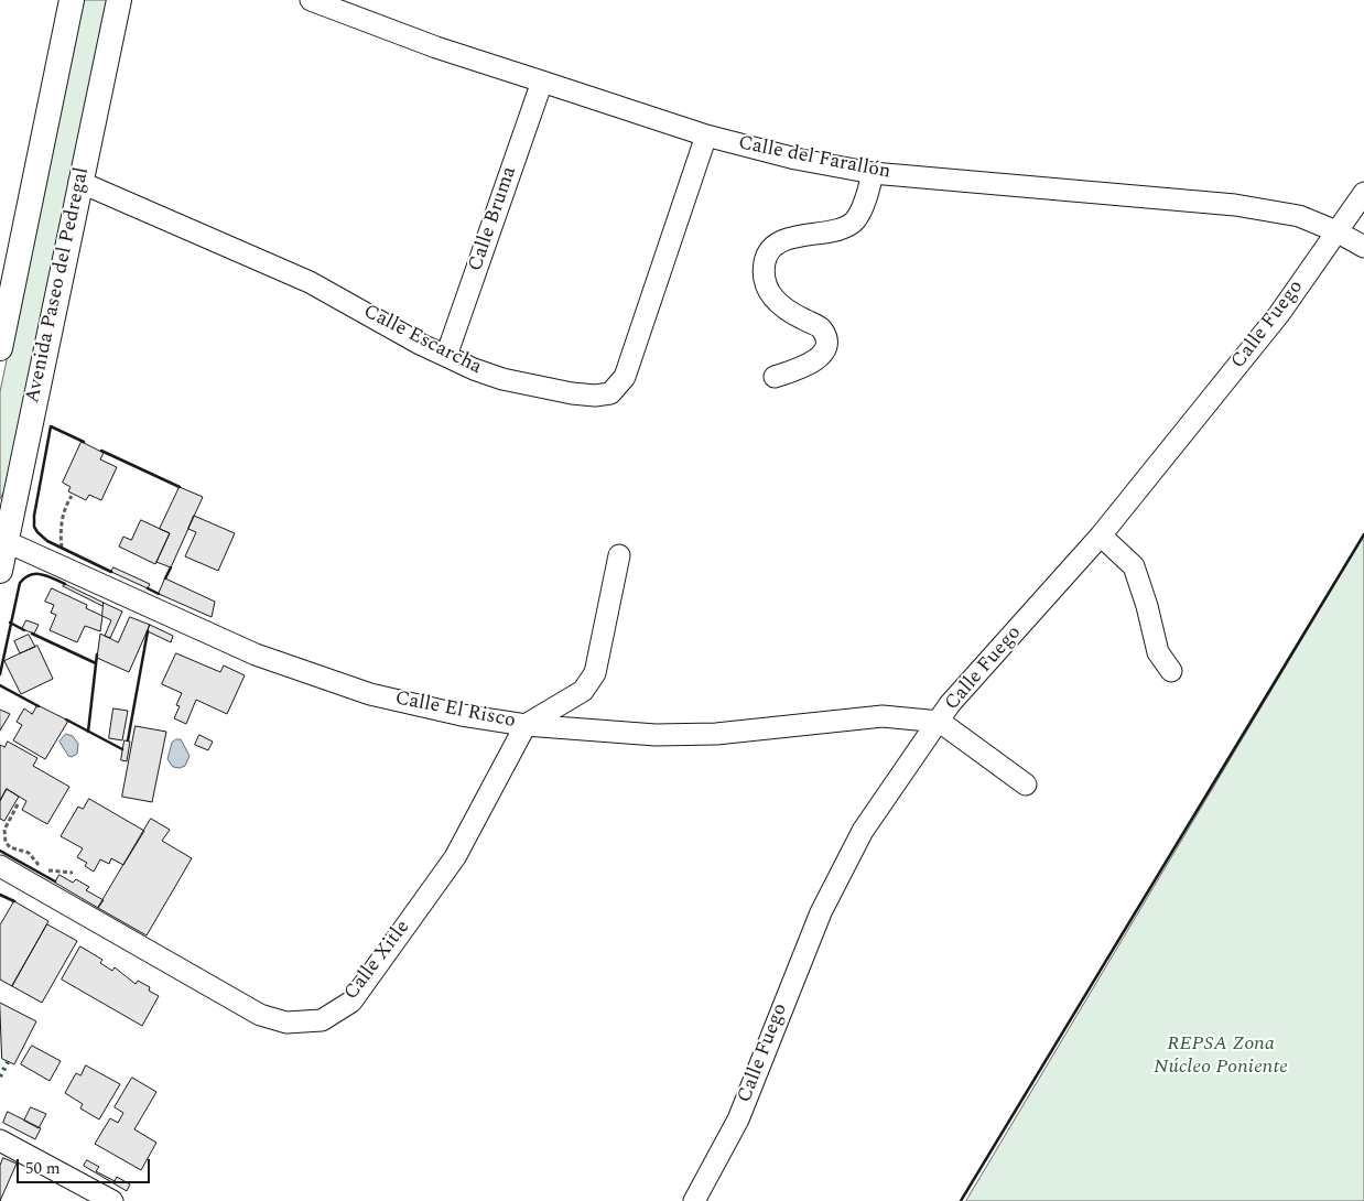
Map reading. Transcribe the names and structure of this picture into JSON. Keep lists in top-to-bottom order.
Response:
{
  "streets": {
    "main road": ["Avenida Paseo del Pedregal"],
    "street": [
      "Calle del Farallón",
      "Calle Bruma",
      "Calle Fuego",
      "Calle Escarcha",
      "Calle El Risco",
      "Calle Xitle"
    ]
  },
  "crossings": [
    ["Calle del Farallón", "Calle Bruma"],
    ["Calle del Farallón", "Calle Fuego"],
    ["Calle del Farallón", "Calle Escarcha"],
    ["Calle Bruma", "Calle Escarcha"],
    ["Avenida Paseo del Pedregal", "Calle Escarcha"],
    ["Avenida Paseo del Pedregal", "Calle El Risco"],
    ["Calle Fuego", "Calle El Risco"],
    ["Calle El Risco", "Calle Xitle"]
  ],
  "parks": ["REPSA Zona Núcleo Poniente"],
  "scale_bar": "50 m"
}
